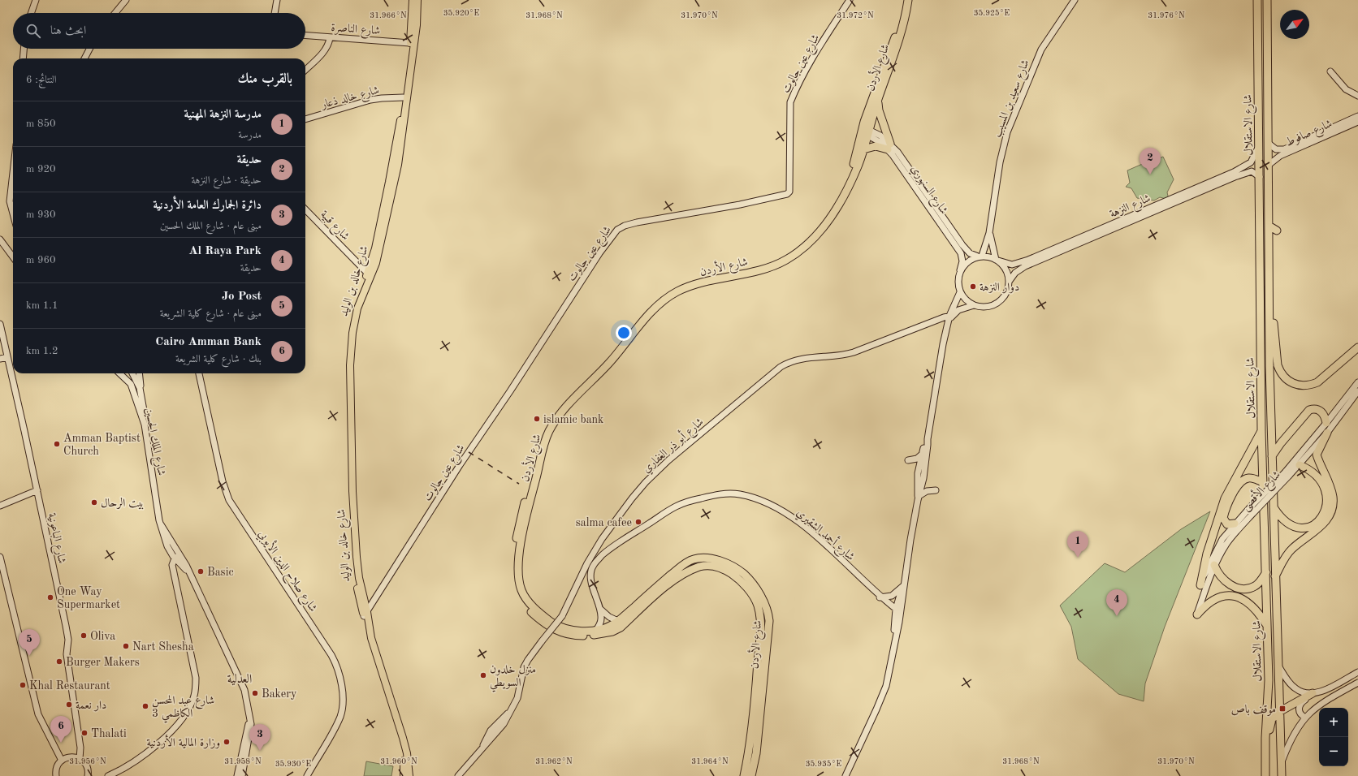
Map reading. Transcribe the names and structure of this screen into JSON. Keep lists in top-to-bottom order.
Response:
{
  "streets": {
    "highway": ["شارع الأردن", "شارع الاستقلال"],
    "main road": ["شارع خالد بن الوليد"],
    "street": [
      "شارع الناصرة",
      "شارع عين جالوت",
      "شارع خالد ذعار",
      "شارع سعيد بن المسيب",
      "شارع صافوط",
      "شارع السنهوري",
      "شارع النزهة",
      "شارع قبية",
      "شارع الملك الحسين",
      "شارع أبو ذر الغفاري",
      "شارع الأقصى",
      "شارع أحمد الشقيري",
      "شارع الباعونية",
      "شارع صلاح الدين الأيوبي"
    ]
  },
  "crossings": [
    ["شارع الناصرة", "شارع خالد بن الوليد"],
    ["شارع عين جالوت", "شارع خالد بن الوليد"],
    ["شارع الأردن", "شارع السنهوري"],
    ["شارع خالد ذعار", "شارع خالد بن الوليد"],
    ["شارع سعيد بن المسيب", "شارع السنهوري"],
    ["شارع سعيد بن المسيب", "شارع النزهة"],
    ["شارع سعيد بن المسيب", "شارع أبو ذر الغفاري"],
    ["شارع الاستقلال", "شارع صافوط"],
    ["شارع الاستقلال", "شارع النزهة"],
    ["شارع السنهوري", "شارع النزهة"],
    ["شارع السنهوري", "شارع أبو ذر الغفاري"],
    ["شارع النزهة", "شارع أبو ذر الغفاري"],
    ["شارع قبية", "شارع خالد بن الوليد"]
  ],
  "districts": ["العدلية"],
  "places": {
    "other": [
      "دوار النزهة",
      "islamic bank",
      "Amman Baptist Church",
      "بيت الرحال",
      "salma cafee",
      "Basic",
      "One Way Supermarket",
      "Oliva",
      "Nart Shesha",
      "Burger Makers",
      "منزل خلدون السويطي",
      "Khal Restaurant",
      "Bakery",
      "دار نعمة",
      "شارع عبد المحسن الكاظمي 3",
      "Thalati",
      "وزارة المالية الأردنية"
    ],
    "transit": ["موقف باص"]
  },
  "north": "top right",
  "page": {
    "search": "ابحث هنا",
    "heading": ["بالقرب منك", "النتائج: 6"],
    "list": [
      {
        "mark": "1",
        "name": "مدرسة النزهة المهنية",
        "note": "مدرسة",
        "value": "850 m"
      },
      {
        "mark": "2",
        "name": "حديقة",
        "note": "حديقة · شارع النزهة",
        "value": "920 m"
      },
      {
        "mark": "3",
        "name": "دائرة الجمارك العامة الأردنية",
        "note": "مبنى عام · شارع الملك الحسين",
        "value": "930 m"
      },
      {
        "mark": "4",
        "name": "Al Raya Park",
        "note": "حديقة",
        "value": "960 m"
      },
      {
        "mark": "5",
        "name": "Jo Post",
        "note": "مبنى عام · شارع كلية الشريعة",
        "value": "1.1 km"
      },
      {
        "mark": "6",
        "name": "Cairo Amman Bank",
        "note": "بنك · شارع كلية الشريعة",
        "value": "1.2 km"
      }
    ],
    "pins": [
      "2",
      "1",
      "4",
      "5",
      "6",
      "3"
    ],
    "map_buttons": ["+", "−"]
  },
  "coordinates": [
    "35.920°E",
    "35.925°E",
    "31.966°N",
    "31.968°N",
    "31.970°N",
    "31.972°N",
    "31.976°N",
    "31.956°N",
    "31.958°N",
    "31.960°N",
    "31.962°N",
    "31.964°N",
    "35.930°E",
    "35.935°E"
  ]
}
